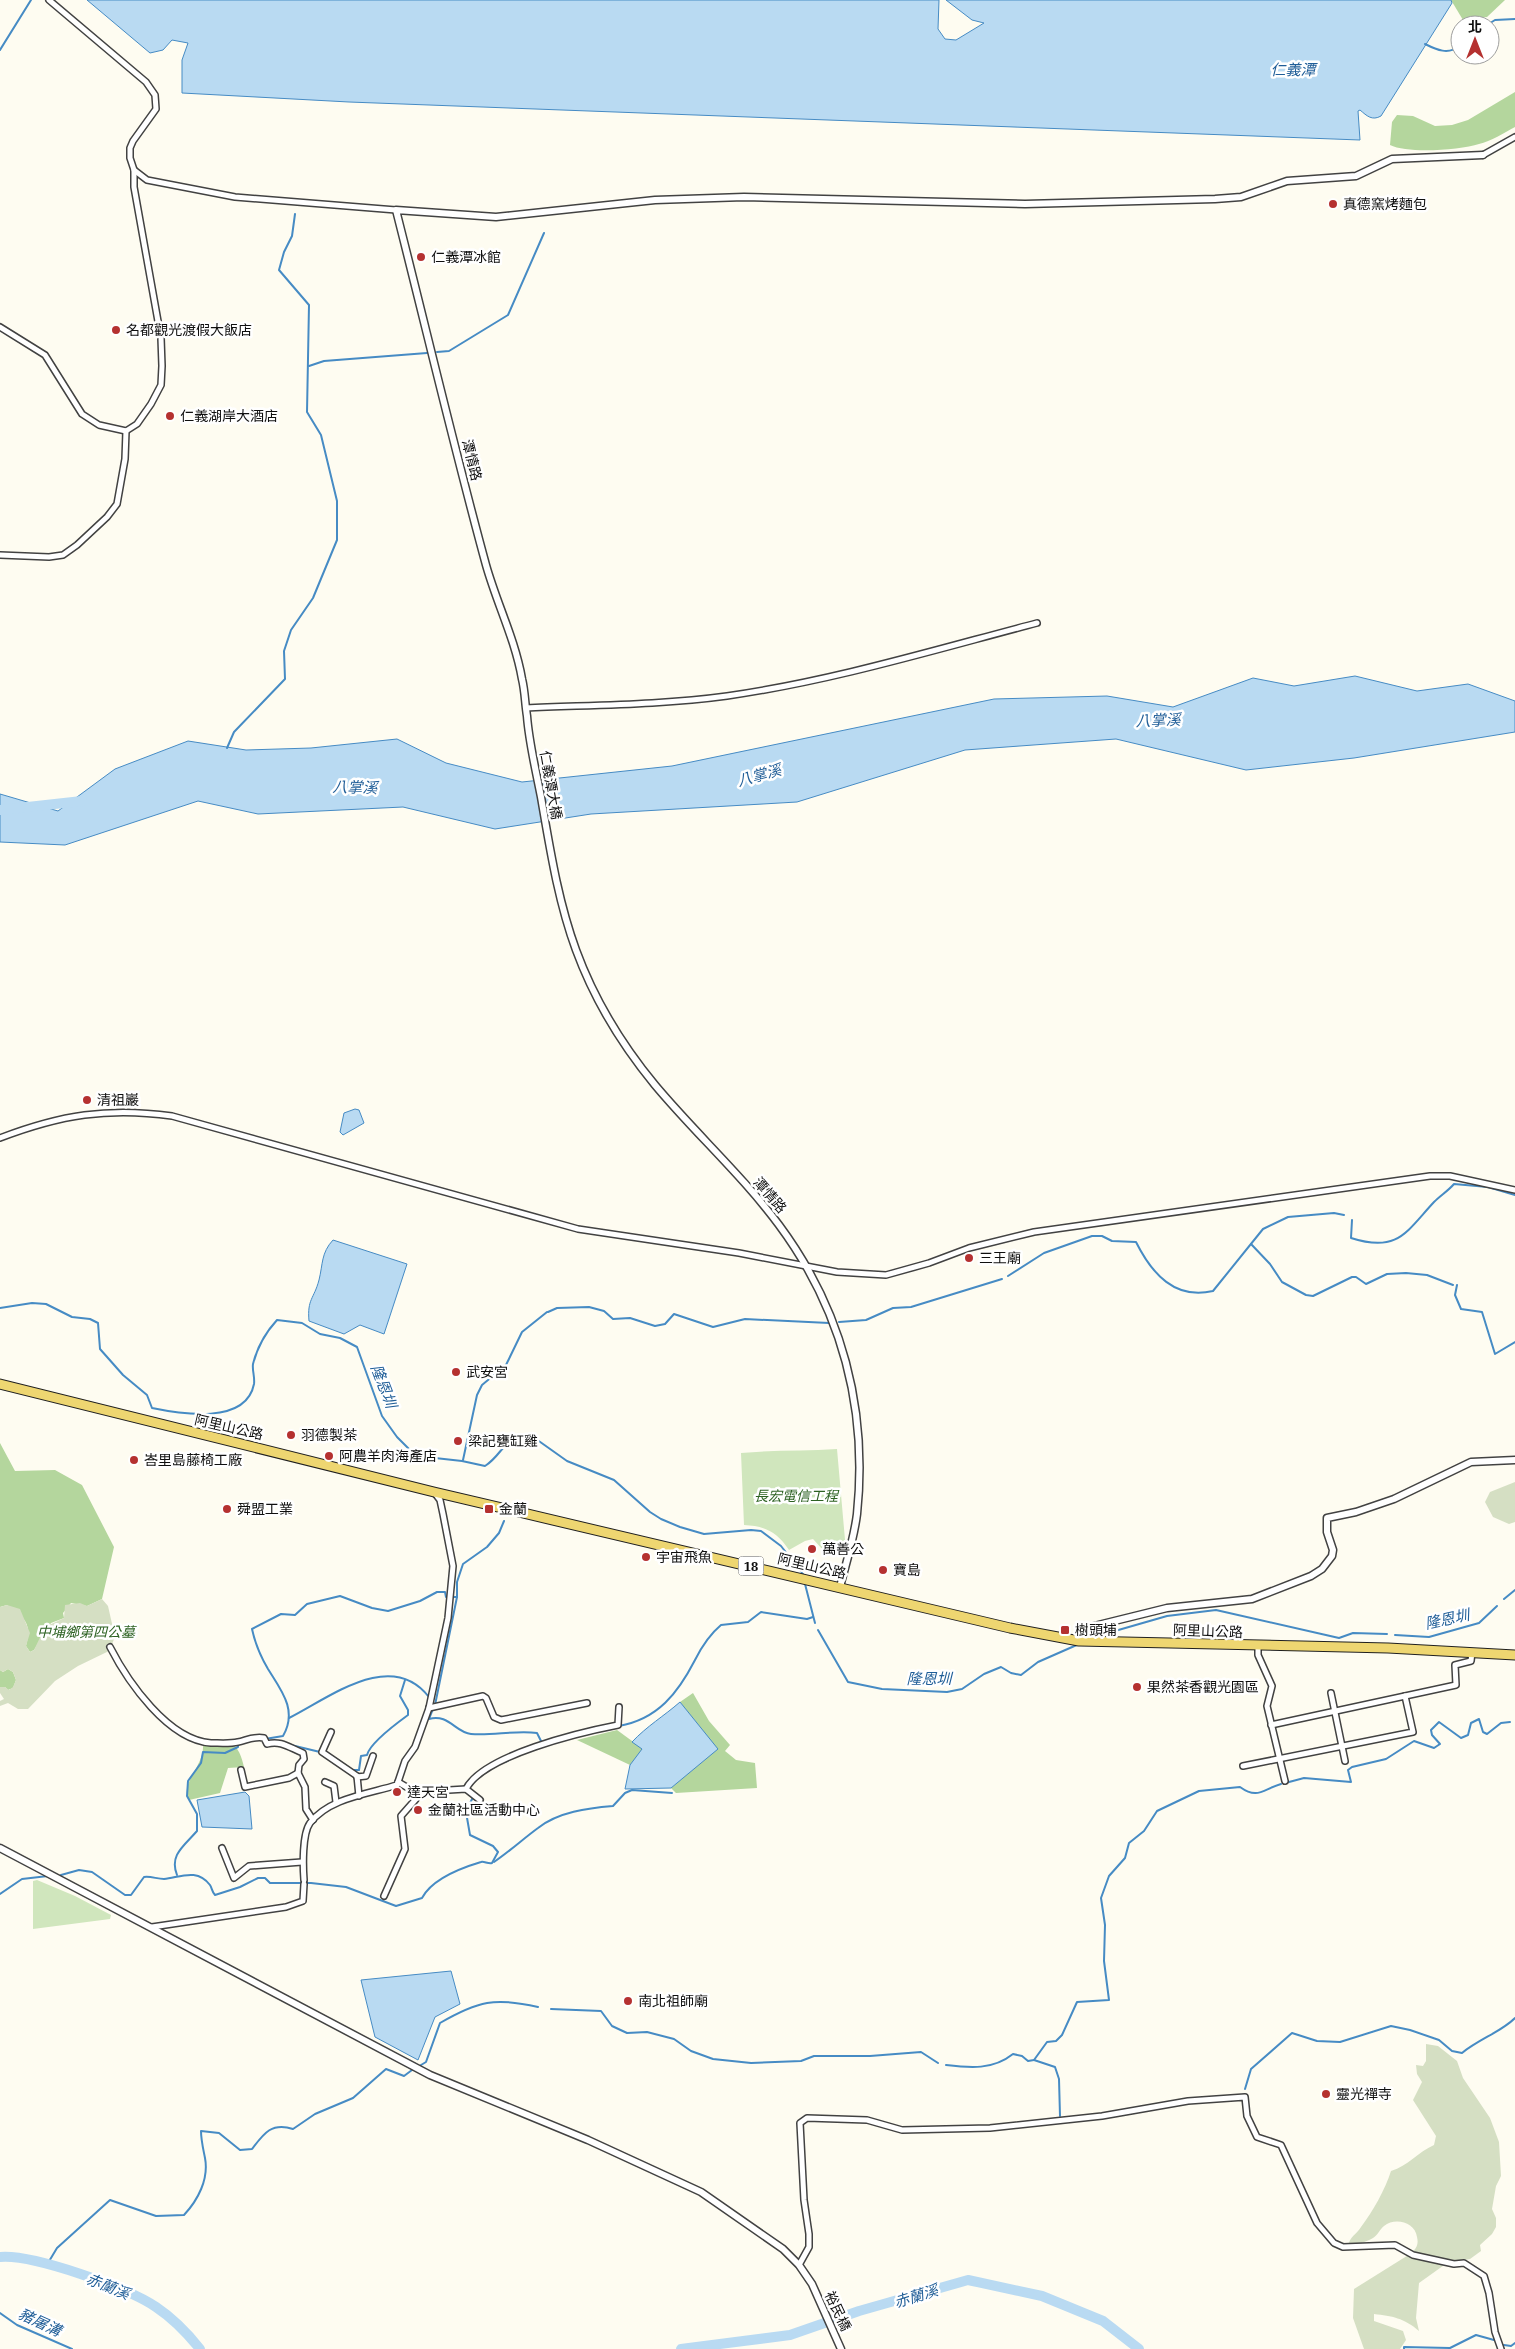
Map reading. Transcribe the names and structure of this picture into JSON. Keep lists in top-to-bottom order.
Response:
{
  "streets": {
    "main road": ["阿里山公路", "18"],
    "street": ["潭情路", "仁義潭大橋", "裕民橋"]
  },
  "crossings": [
    ["潭情路", "仁義潭大橋"],
    ["潭情路", "阿里山公路"]
  ],
  "water": [
    "仁義潭",
    "八掌溪",
    "隆恩圳",
    "赤蘭溪",
    "豬屠溝"
  ],
  "parks": ["長宏電信工程", "中埔鄉第四公墓"],
  "places": {
    "other": [
      "真德窯烤麵包",
      "仁義潭冰館",
      "名都觀光渡假大飯店",
      "仁義湖岸大酒店",
      "清祖巖",
      "三王廟",
      "武安宮",
      "羽德製茶",
      "梁記甕缸雞",
      "阿農羊肉海產店",
      "峇里島藤椅工廠",
      "舜盟工業",
      "萬善公",
      "宇宙飛魚",
      "寶島",
      "果然茶香觀光園區",
      "達天宮",
      "金蘭社區活動中心",
      "南北祖師廟",
      "靈光禪寺"
    ],
    "transit": ["金蘭", "樹頭埔"]
  },
  "north": "top"
}
